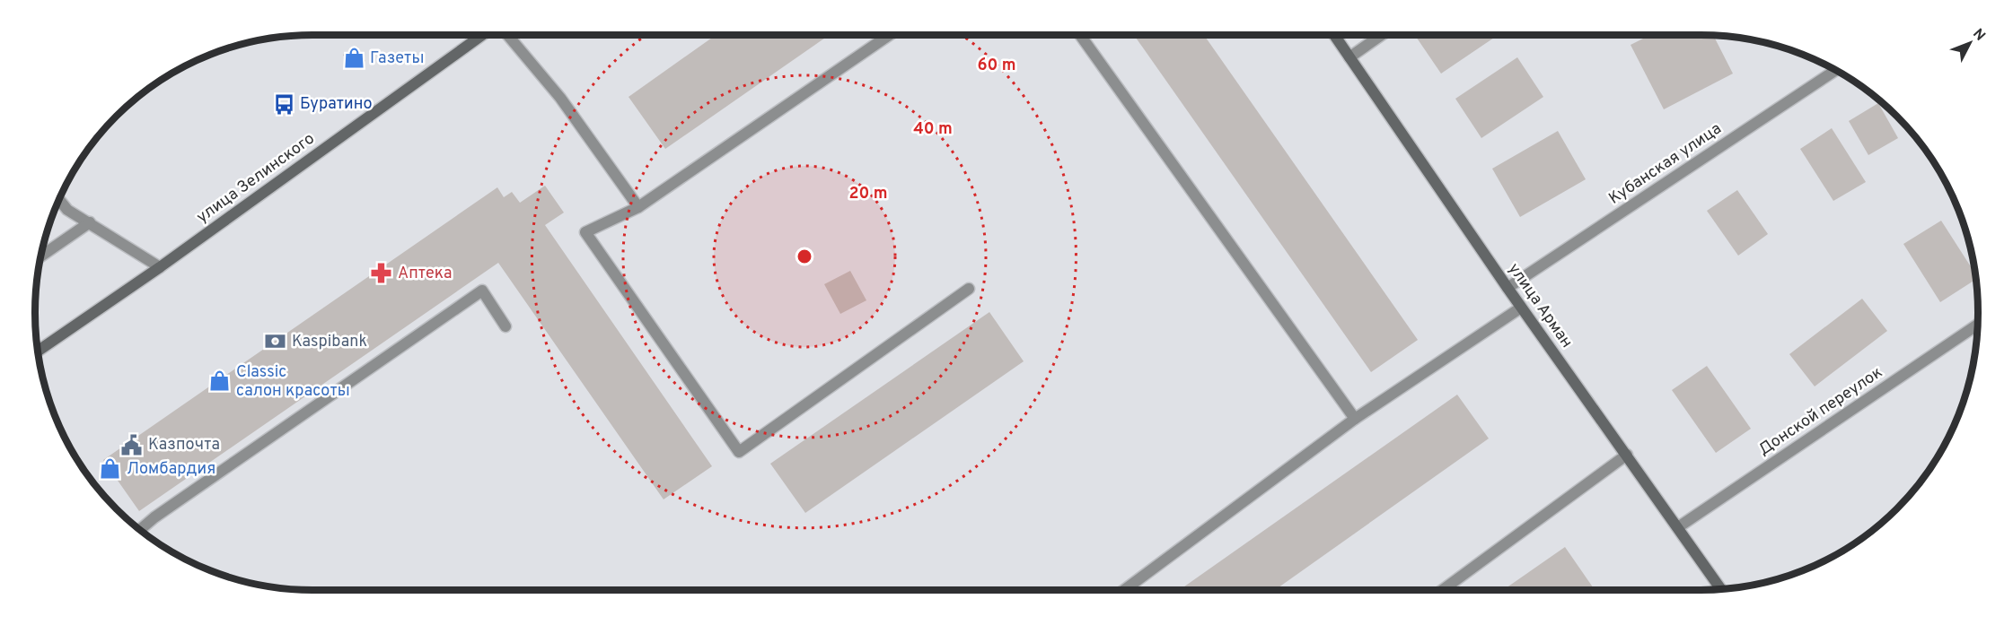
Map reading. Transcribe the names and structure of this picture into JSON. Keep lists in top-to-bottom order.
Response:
{
  "streets": {
    "street": [
      "Кубанская улица",
      "улица Зелинского",
      "улица Арман",
      "Донской переулок"
    ]
  },
  "crossings": [
    ["Кубанская улица", "улица Арман"],
    ["улица Арман", "Донской переулок"]
  ],
  "places": {
    "shop": ["Газеты", "Classic салон красоты", "Ломбардия"],
    "bus stop": ["Буратино"],
    "pharmacy": ["Аптека"],
    "bank": ["Kaspibank"],
    "public building": ["Казпочта"]
  },
  "north": "top right",
  "rings": ["60 m", "40 m", "20 m"]
}
